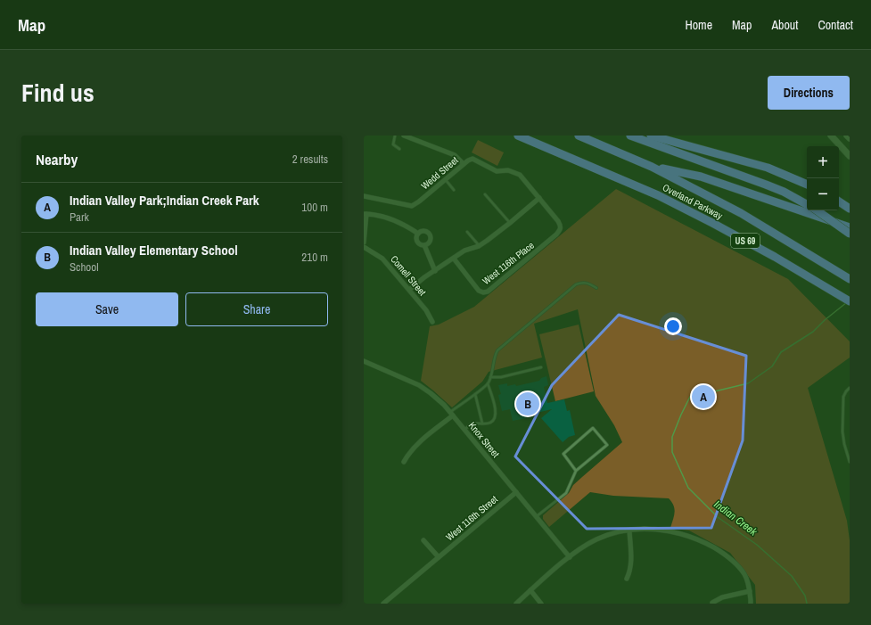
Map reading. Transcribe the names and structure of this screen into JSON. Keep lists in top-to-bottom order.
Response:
{
  "streets": {
    "highway": ["Overland Parkway", "US 69"],
    "street": [
      "Wedd Street",
      "West 116th Place",
      "Comell Street",
      "Knox Street",
      "West 116th Street"
    ]
  },
  "crossings": [
    ["Wedd Street", "West 116th Place"],
    ["Knox Street", "West 116th Street"]
  ],
  "water": ["Indian Creek"],
  "page": {
    "header": "Map",
    "nav": [
      "Home",
      "Map",
      "About",
      "Contact"
    ],
    "title": "Find us",
    "buttons": [
      "Directions",
      ["Save", "Share"]
    ],
    "heading": ["Nearby", "2 results"],
    "map_buttons": ["+", "−"],
    "list": [
      {
        "mark": "A",
        "name": "Indian Valley Park;Indian Creek Park",
        "note": "Park",
        "value": "100 m"
      },
      {
        "mark": "B",
        "name": "Indian Valley Elementary School",
        "note": "School",
        "value": "210 m"
      }
    ],
    "pins": ["A", "B"]
  }
}
